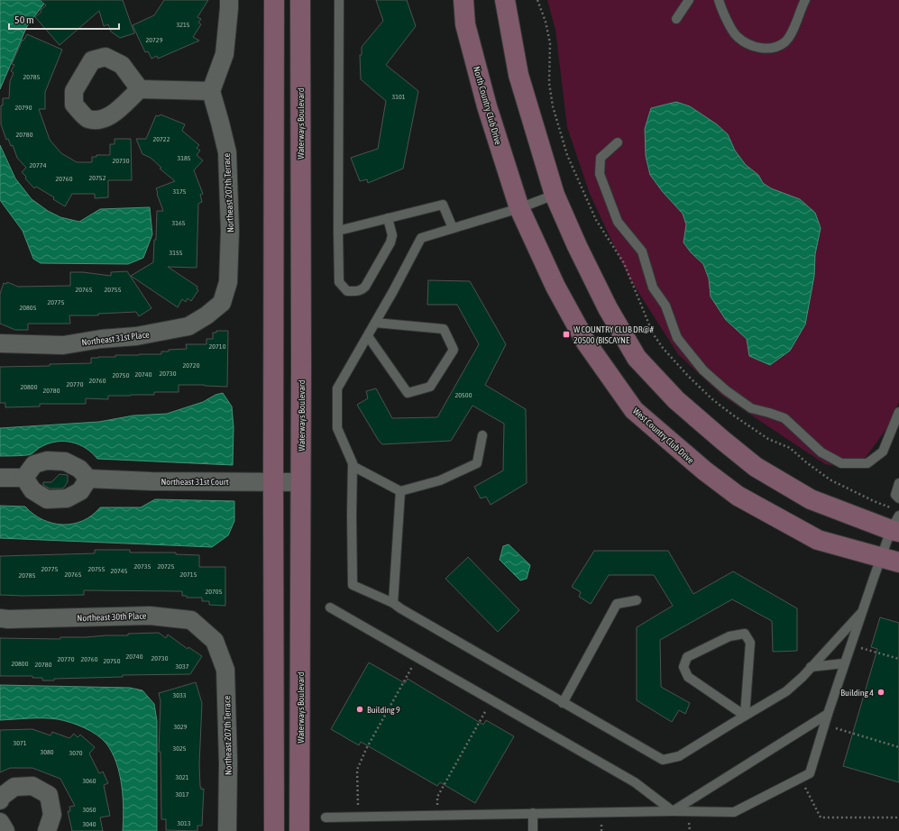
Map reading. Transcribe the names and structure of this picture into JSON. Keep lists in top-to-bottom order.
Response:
{
  "streets": {
    "street": [
      "North Country Club Drive",
      "Waterways Boulevard",
      "Northeast 207th Terrace",
      "Northeast 31st Place",
      "West Country Club Drive",
      "Northeast 31st Court",
      "Northeast 30th Place"
    ]
  },
  "crossings": [
    ["North Country Club Drive", "West Country Club Drive"],
    ["Waterways Boulevard", "Northeast 31st Court"],
    ["Northeast 207th Terrace", "Northeast 31st Place"],
    ["Northeast 207th Terrace", "Northeast 30th Place"]
  ],
  "places": {
    "transit": ["W COUNTRY CLUB DR@# 20500 (BISCAYNE"],
    "other": ["Building 4", "Building 9"]
  },
  "house_numbers": [
    "3215",
    "20729",
    "20785",
    "3101",
    "20790",
    "20780",
    "20722",
    "3185",
    "20730",
    "20774",
    "20752",
    "20760",
    "3175",
    "3165",
    "3155",
    "20765",
    "20755",
    "20775",
    "20805",
    "20710",
    "20720",
    "20730",
    "20740",
    "20750",
    "20760",
    "20770",
    "20800",
    "20780",
    "20500",
    "20735",
    "20725",
    "20775",
    "20755",
    "20745",
    "20765",
    "20715",
    "20785",
    "20705",
    "20740",
    "20730",
    "20770",
    "20760",
    "20750",
    "20800",
    "20780",
    "3037",
    "3033",
    "3029",
    "3071",
    "3025",
    "3080",
    "3070",
    "3021",
    "3060",
    "3017",
    "3050",
    "3013",
    "3040"
  ],
  "scale_bar": "50 m"
}
